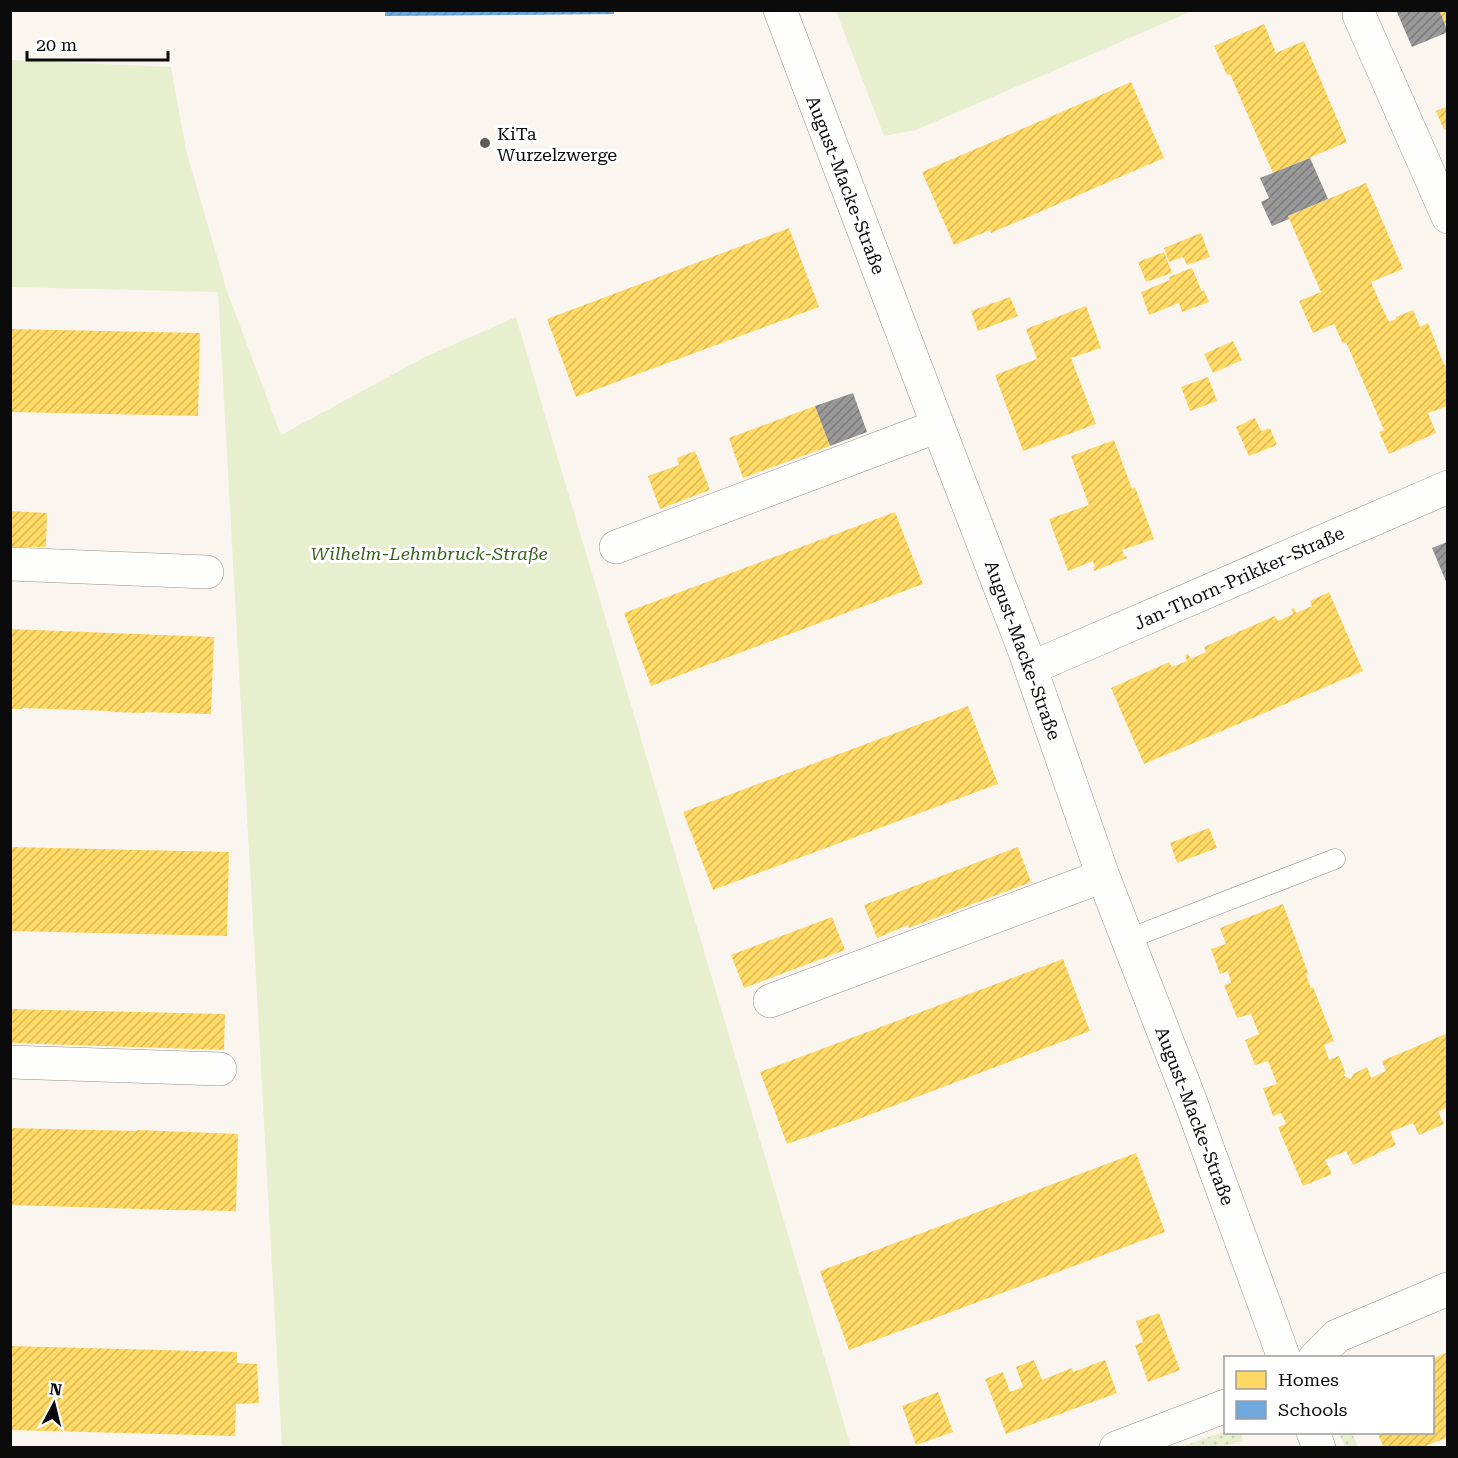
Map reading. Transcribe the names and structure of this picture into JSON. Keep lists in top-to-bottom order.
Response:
{
  "streets": {
    "street": ["August-Macke-Straße", "Jan-Thorn-Prikker-Straße"]
  },
  "crossings": [
    ["August-Macke-Straße", "Jan-Thorn-Prikker-Straße"]
  ],
  "parks": ["Wilhelm-Lehmbruck-Straße"],
  "places": ["KiTa Wurzelzwerge"],
  "legend": ["Homes", "Schools"],
  "scale_bar": "20 m",
  "north": "top"
}
